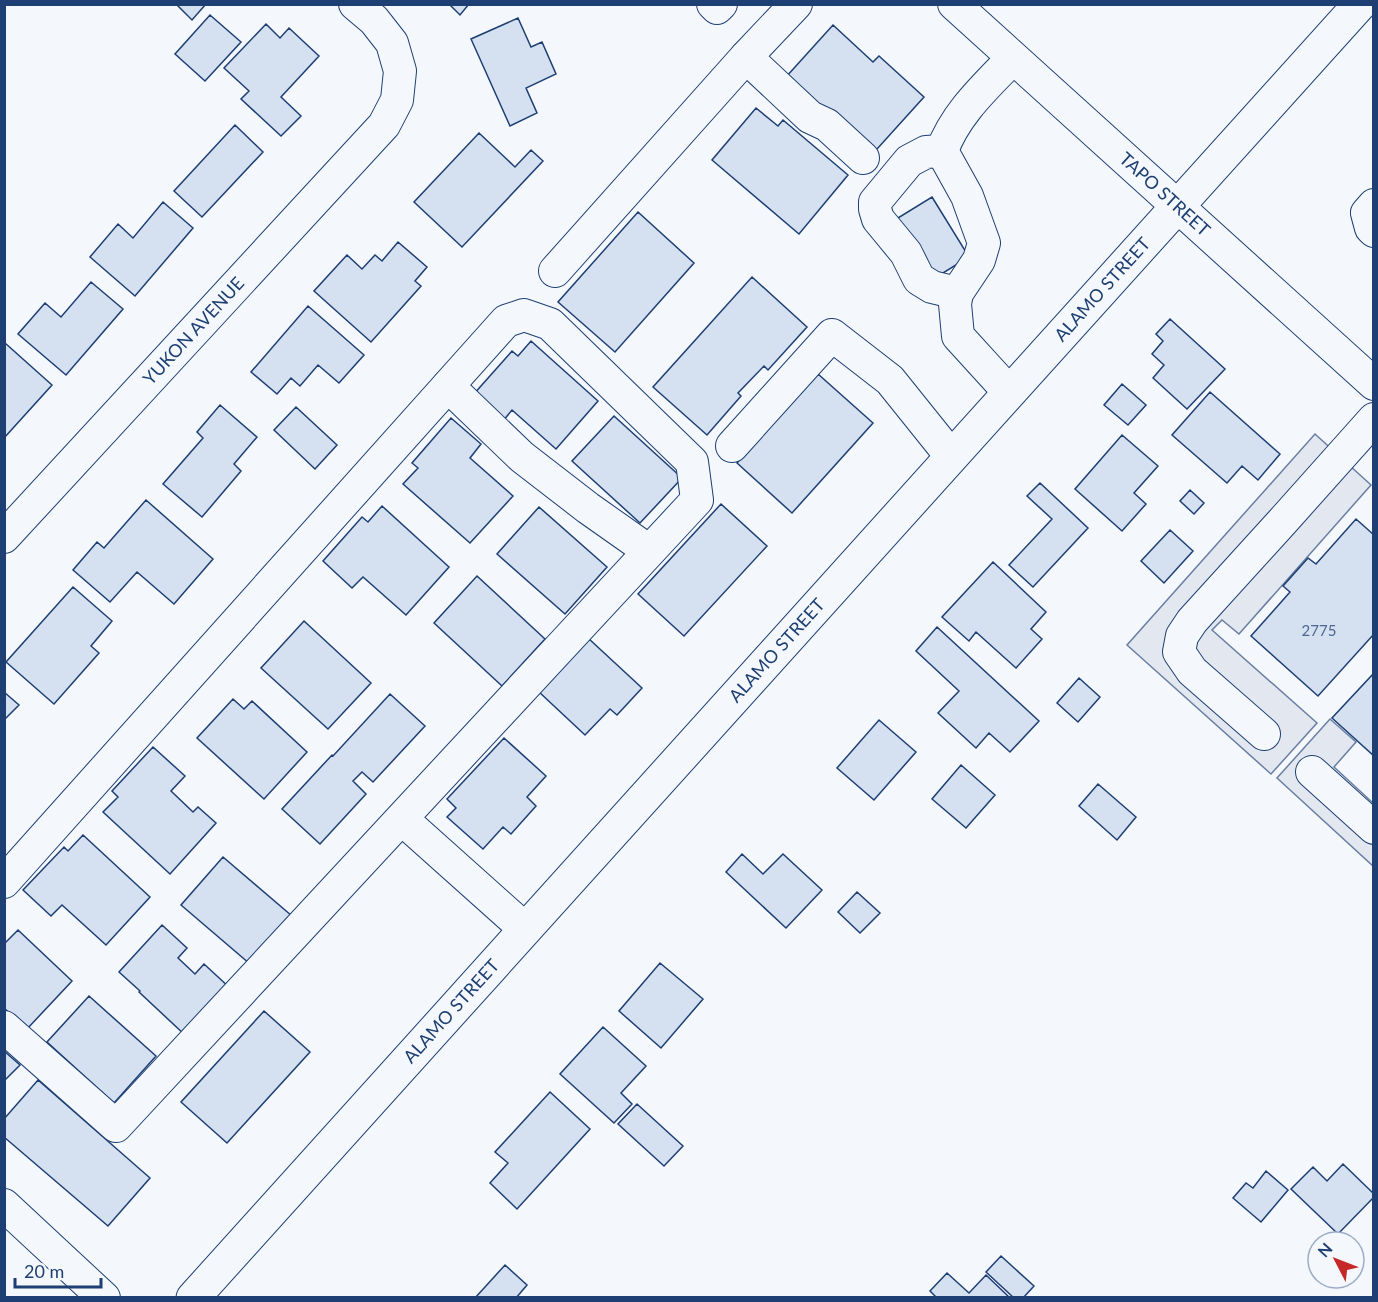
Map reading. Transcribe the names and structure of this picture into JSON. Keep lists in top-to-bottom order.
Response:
{
  "streets": {
    "main road": ["ALAMO STREET"],
    "street": ["TAPO STREET", "YUKON AVENUE"]
  },
  "crossings": [
    ["TAPO STREET", "ALAMO STREET"]
  ],
  "house_numbers": ["2775"],
  "scale_bar": "20 m",
  "north": "top left"
}
